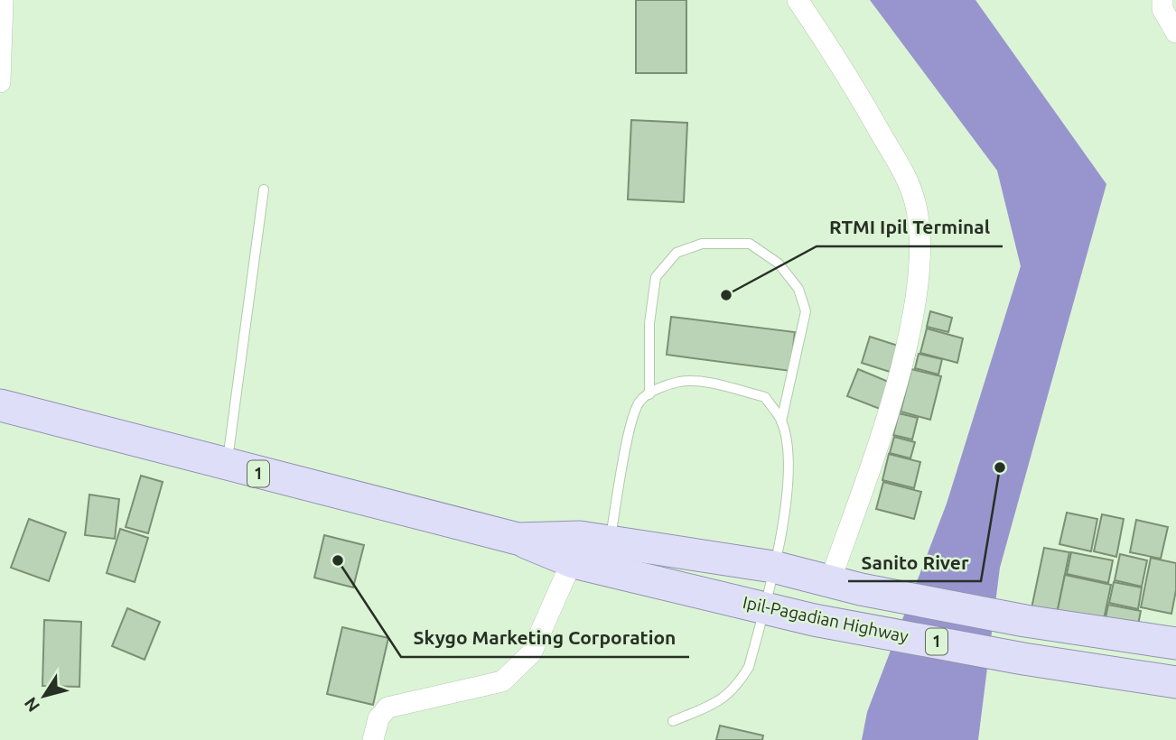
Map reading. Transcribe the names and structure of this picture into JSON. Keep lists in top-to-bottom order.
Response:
{
  "streets": {
    "main road": ["1", "Ipil-Pagadian Highway"]
  },
  "crossings": [
    ["1", "Ipil-Pagadian Highway"]
  ],
  "places": ["RTMI Ipil Terminal", "Sanito River", "Skygo Marketing Corporation"],
  "north": "bottom left"
}
